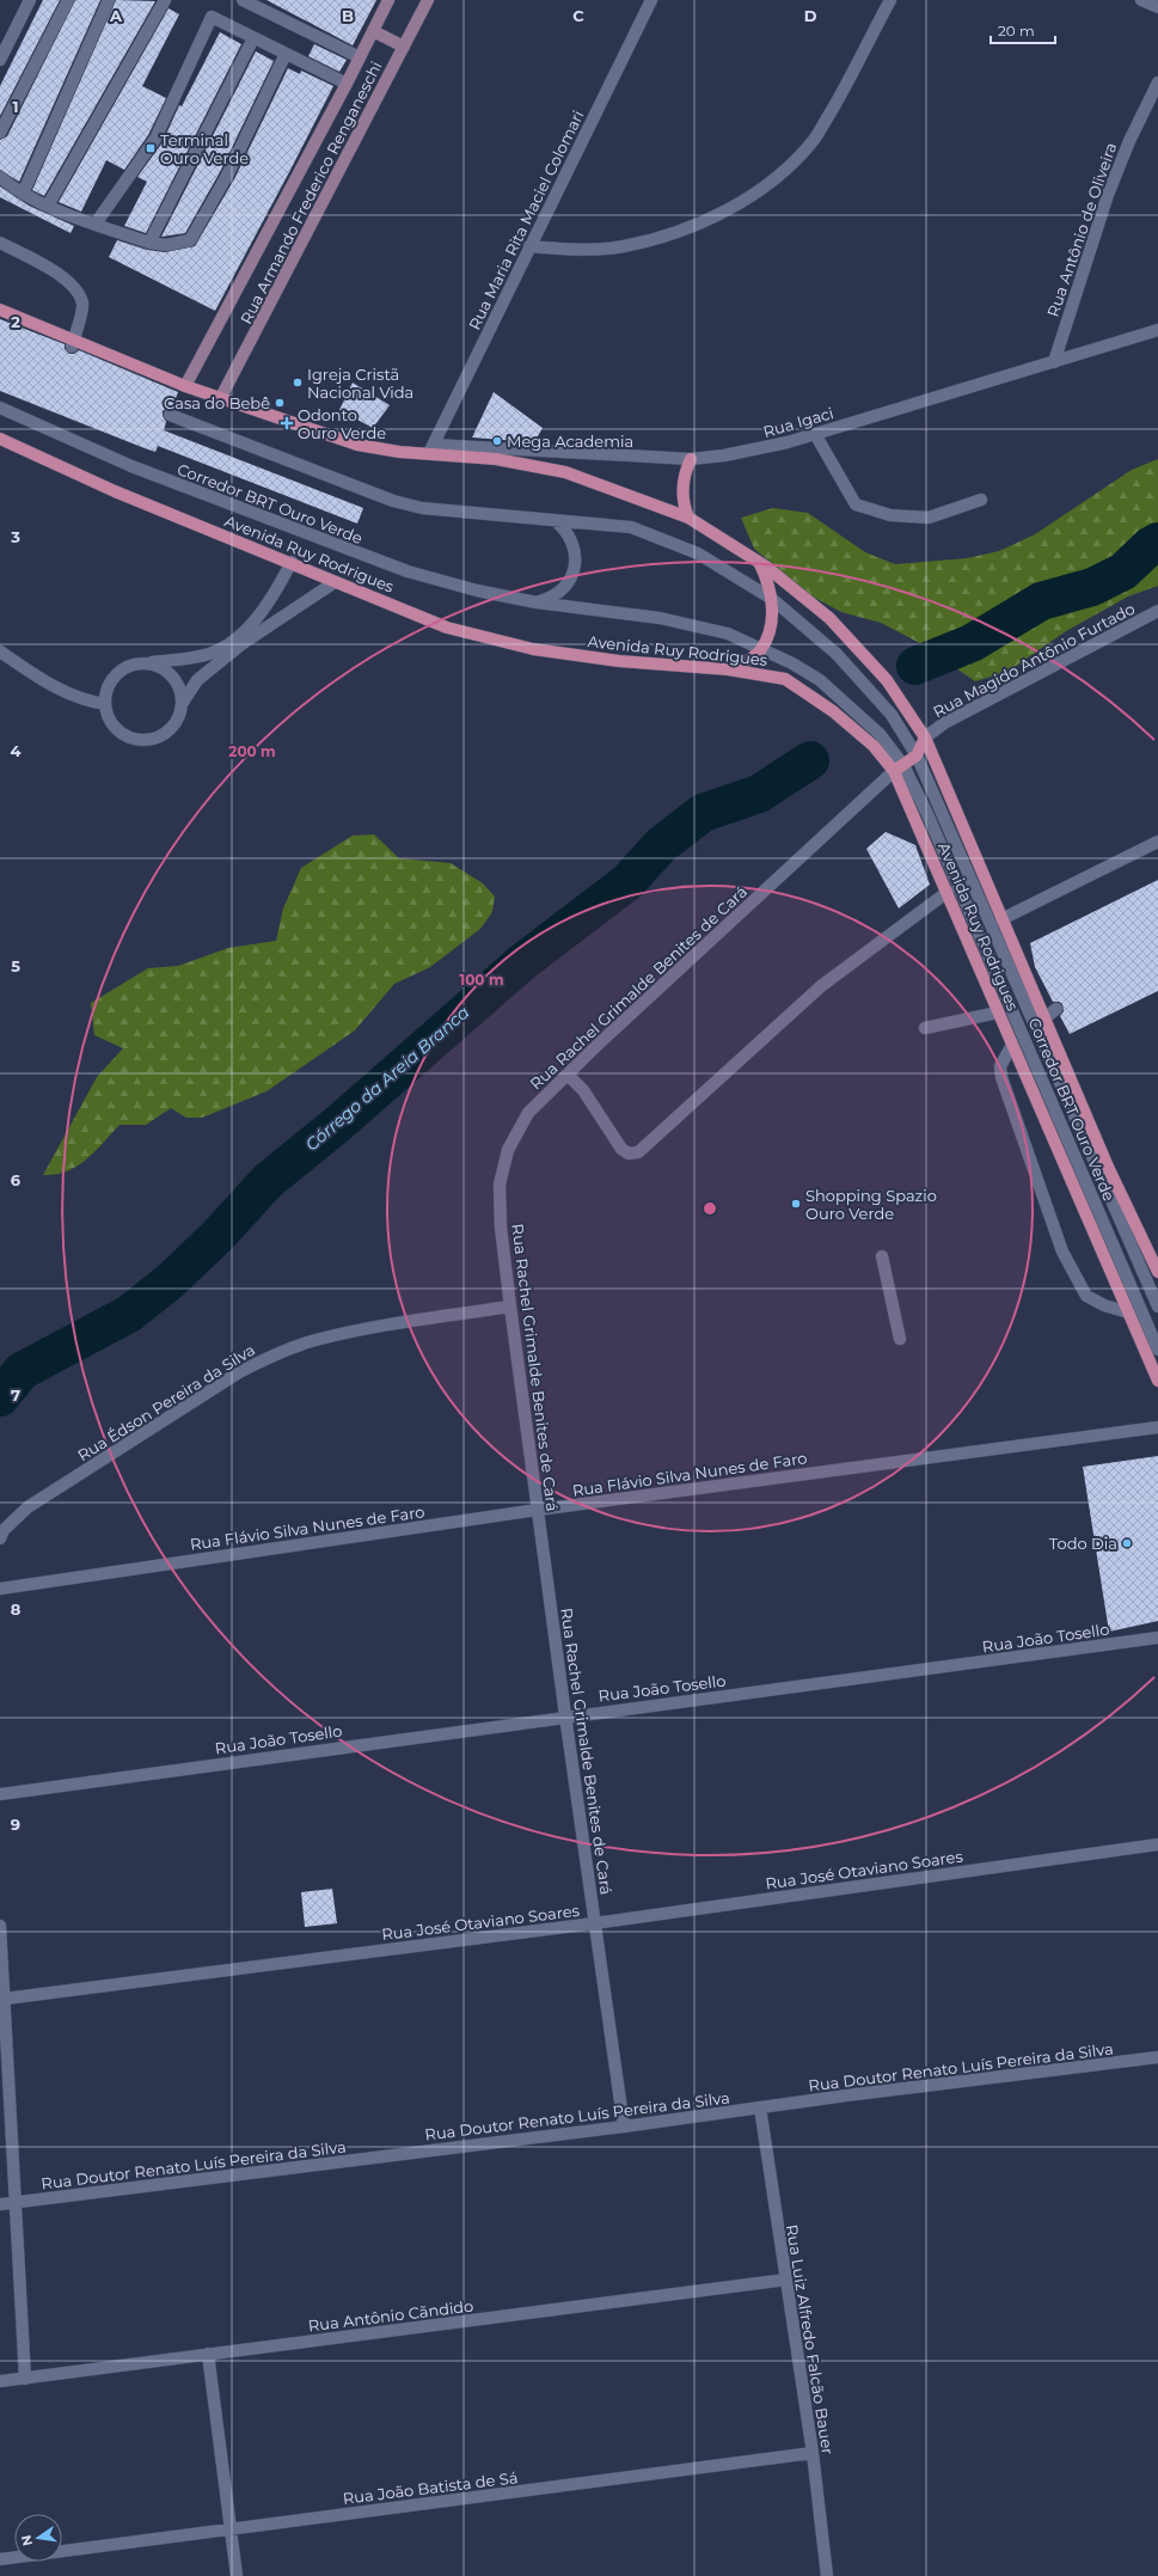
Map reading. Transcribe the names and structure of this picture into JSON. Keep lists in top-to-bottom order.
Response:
{
  "streets": {
    "main road": ["Rua Armando Frederico Renganeschi", "Avenida Ruy Rodrigues"],
    "street": [
      "Rua Maria Rita Maciel Colomari",
      "Rua Antônio de Oliveira",
      "Rua Igaci",
      "Corredor BRT Ouro Verde",
      "Rua Magido Antônio Furtado",
      "Rua Rachel Grimalde Benites de Cará",
      "Rua Édson Pereira da Silva",
      "Rua Flávio Silva Nunes de Faro",
      "Rua João Tosello",
      "Rua José Otaviano Soares",
      "Rua Doutor Renato Luís Pereira da Silva",
      "Rua Antônio Cãndido",
      "Rua Luiz Alfredo Falcão Bauer",
      "Rua João Batista de Sá"
    ]
  },
  "crossings": [
    ["Rua Armando Frederico Renganeschi", "Avenida Ruy Rodrigues"],
    ["Rua Maria Rita Maciel Colomari", "Rua Igaci"],
    ["Rua Maria Rita Maciel Colomari", "Avenida Ruy Rodrigues"],
    ["Rua Antônio de Oliveira", "Rua Igaci"],
    ["Rua Igaci", "Avenida Ruy Rodrigues"],
    ["Corredor BRT Ouro Verde", "Avenida Ruy Rodrigues"],
    ["Corredor BRT Ouro Verde", "Rua Rachel Grimalde Benites de Cará"],
    ["Avenida Ruy Rodrigues", "Rua Magido Antônio Furtado"],
    ["Avenida Ruy Rodrigues", "Rua Rachel Grimalde Benites de Cará"],
    ["Rua Rachel Grimalde Benites de Cará", "Rua Édson Pereira da Silva"],
    ["Rua Rachel Grimalde Benites de Cará", "Rua Flávio Silva Nunes de Faro"],
    ["Rua Rachel Grimalde Benites de Cará", "Rua João Tosello"],
    ["Rua Rachel Grimalde Benites de Cará", "Rua José Otaviano Soares"],
    ["Rua Rachel Grimalde Benites de Cará", "Rua Doutor Renato Luís Pereira da Silva"],
    ["Rua Doutor Renato Luís Pereira da Silva", "Rua Luiz Alfredo Falcão Bauer"],
    ["Rua Antônio Cãndido", "Rua Luiz Alfredo Falcão Bauer"],
    ["Rua Luiz Alfredo Falcão Bauer", "Rua João Batista de Sá"]
  ],
  "water": ["Córrego da Areia Branca"],
  "places": {
    "transit": ["Terminal Ouro Verde"],
    "other": [
      "Igreja Cristã Nacional Vida",
      "Casa do Bebê",
      "Mega Academia",
      "Shopping Spazio Ouro Verde",
      "Todo Dia"
    ],
    "health": ["Odonto Ouro Verde"]
  },
  "scale_bar": "20 m",
  "north": "left",
  "grid": {
    "columns": [
      "A",
      "B",
      "C",
      "D"
    ],
    "rows": [
      "1",
      "2",
      "3",
      "4",
      "5",
      "6",
      "7",
      "8",
      "9"
    ]
  },
  "rings": ["200 m", "100 m"]
}
